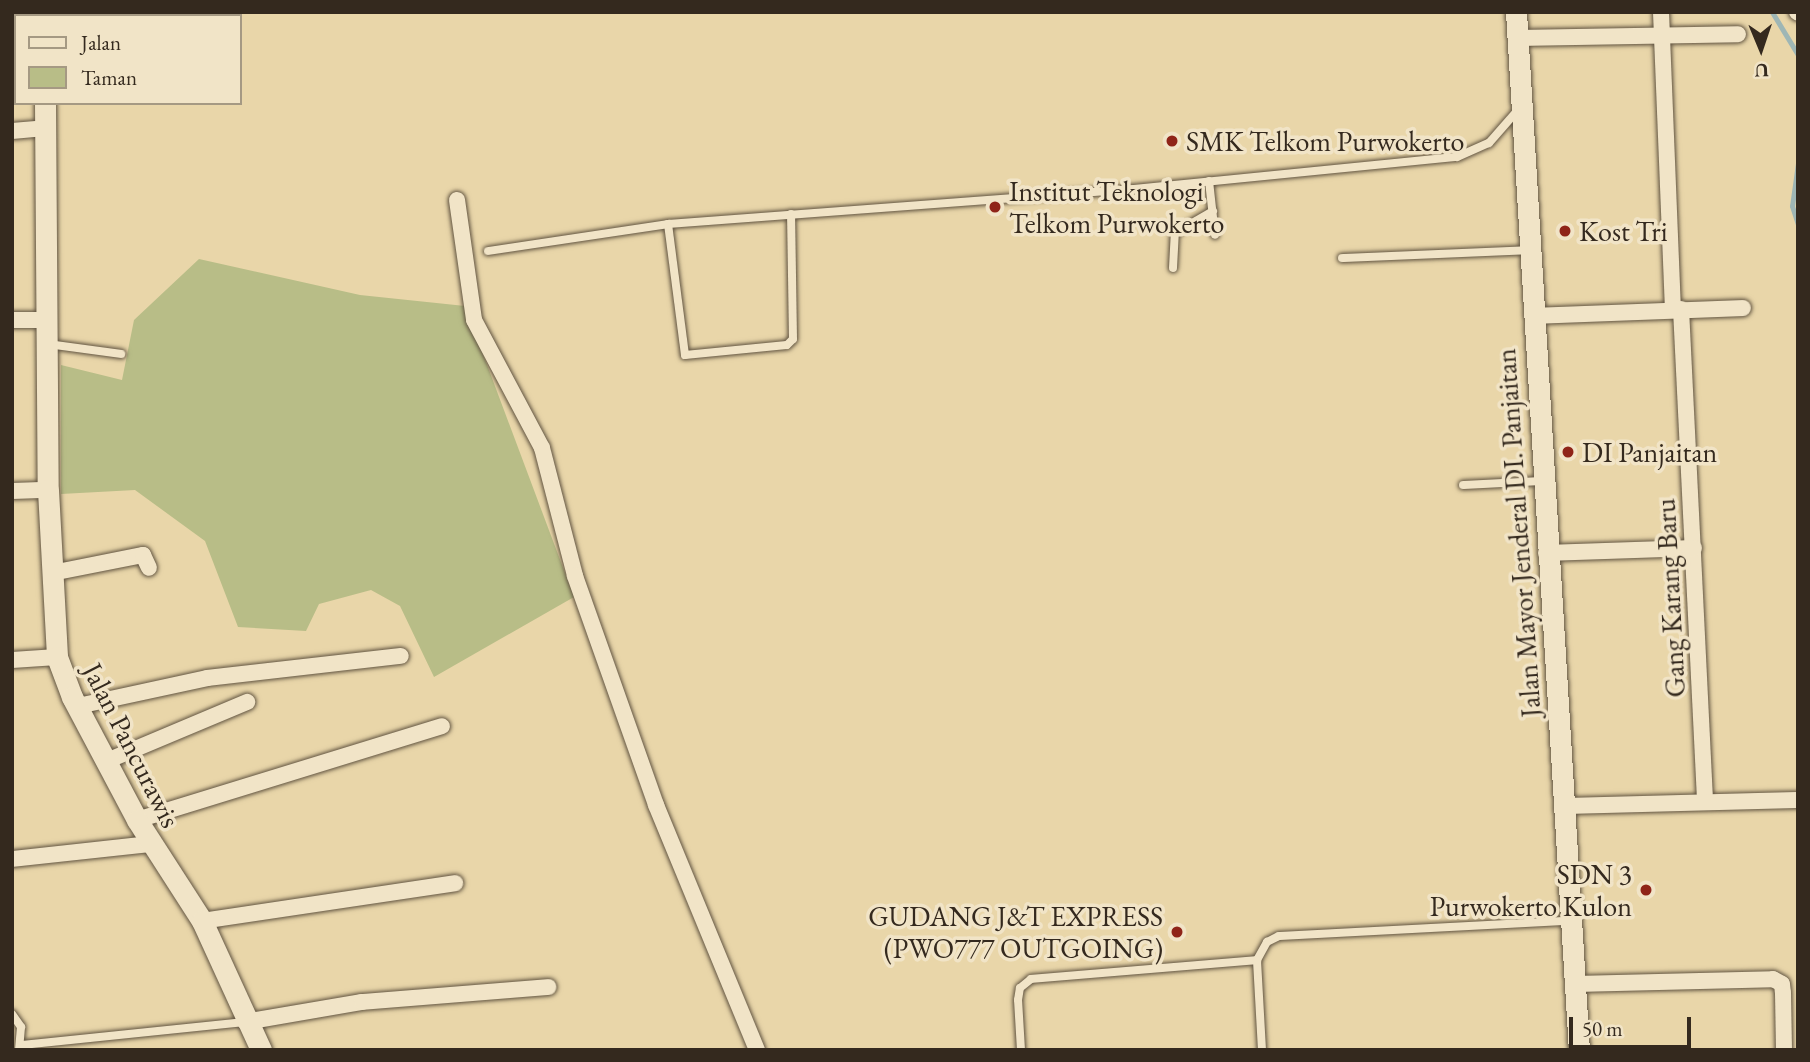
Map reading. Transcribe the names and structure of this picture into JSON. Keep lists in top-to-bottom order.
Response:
{
  "streets": {
    "street": ["Jalan Mayor Jenderal DI. Panjaitan", "Gang Karang Baru", "Jalan Pancurawis"]
  },
  "places": [
    "SMK Telkom Purwokerto",
    "Institut Teknologi Telkom Purwokerto",
    "Kost Tri",
    "DI Panjaitan",
    "SDN 3 Purwokerto Kulon",
    "GUDANG J&T EXPRESS (PWO777 OUTGOING)"
  ],
  "legend": ["Jalan", "Taman"],
  "scale_bar": "50 m",
  "north": "bottom"
}
